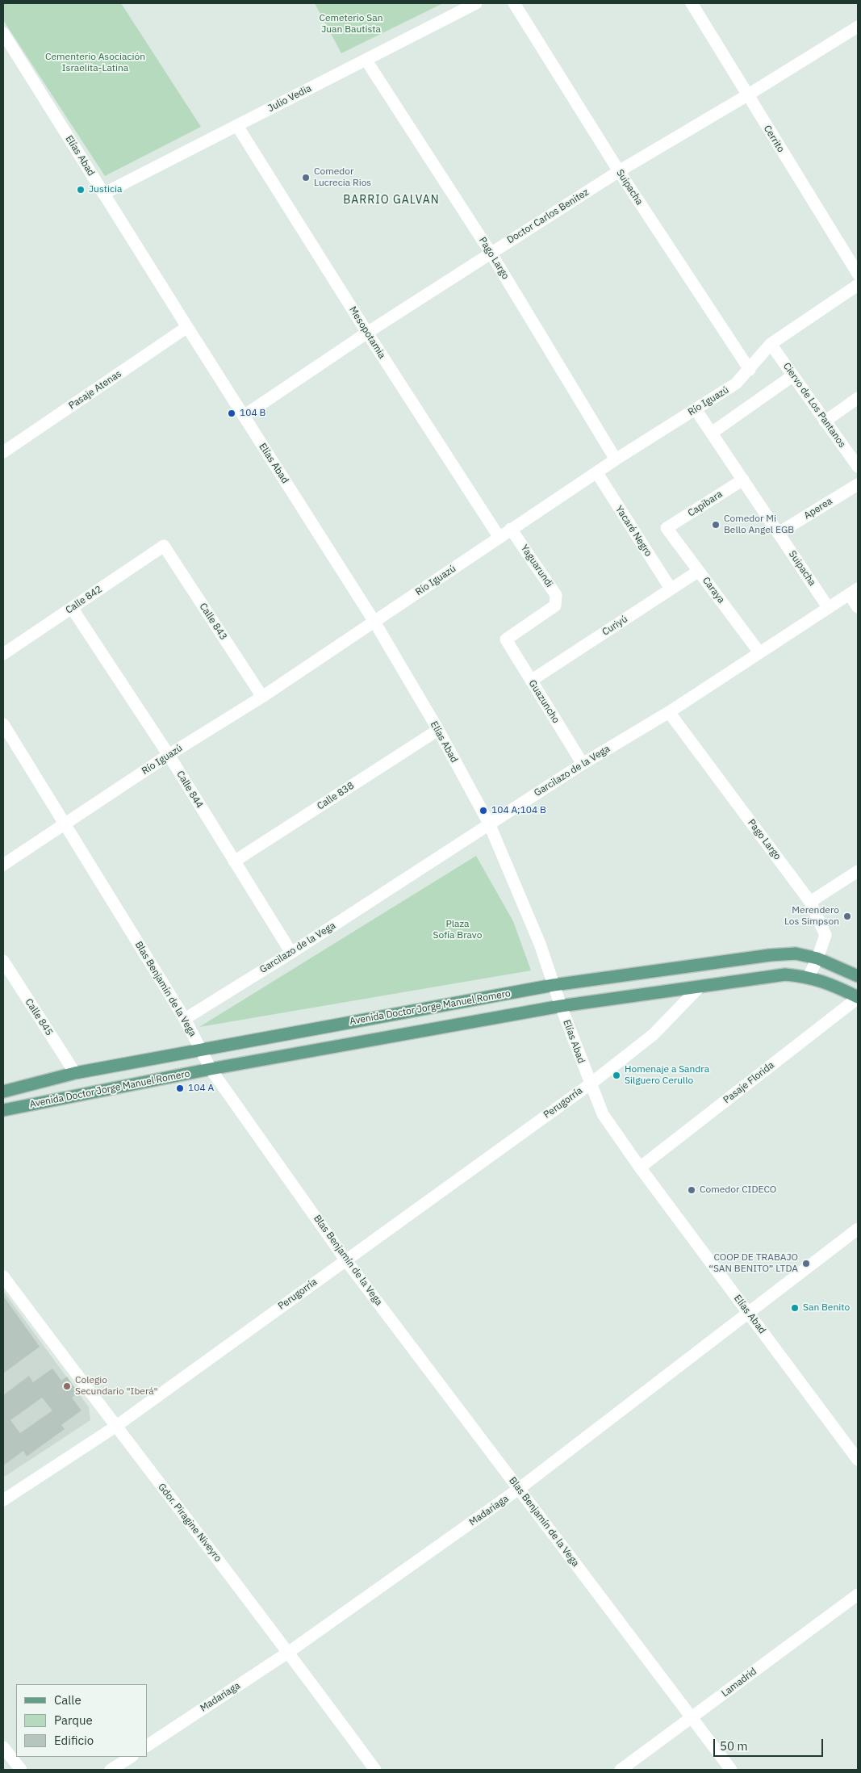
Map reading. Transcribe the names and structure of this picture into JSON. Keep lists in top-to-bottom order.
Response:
{
  "streets": {
    "main road": ["Avenida Doctor Jorge Manuel Romero"],
    "street": [
      "Julio Vedia",
      "Cerrito",
      "Elías Abad",
      "Suipacha",
      "Doctor Carlos Benitez",
      "Pago Largo",
      "Mesopotamia",
      "Pasaje Atenas",
      "Río Iguazú",
      "Ciervo de Los Pantanos",
      "Capibara",
      "Aperea",
      "Yacaré Negro",
      "Yaguarundi",
      "Caraya",
      "Calle 842",
      "Calle 843",
      "Curiyú",
      "Guazuncho",
      "Garcilazo de la Vega",
      "Calle 844",
      "Calle 838",
      "Blas Benjamín de la Vega",
      "Calle 845",
      "Pasaje Florida",
      "Perugorría",
      "Madariaga",
      "Gdor. Piragine Niveyro",
      "Lamadrid"
    ]
  },
  "crossings": [
    ["Julio Vedia", "Elías Abad"],
    ["Julio Vedia", "Pago Largo"],
    ["Julio Vedia", "Mesopotamia"],
    ["Cerrito", "Doctor Carlos Benitez"],
    ["Elías Abad", "Doctor Carlos Benitez"],
    ["Elías Abad", "Pasaje Atenas"],
    ["Elías Abad", "Río Iguazú"],
    ["Elías Abad", "Garcilazo de la Vega"],
    ["Elías Abad", "Calle 838"],
    ["Elías Abad", "Avenida Doctor Jorge Manuel Romero"],
    ["Elías Abad", "Pasaje Florida"],
    ["Elías Abad", "Perugorría"],
    ["Elías Abad", "Madariaga"],
    ["Suipacha", "Doctor Carlos Benitez"],
    ["Suipacha", "Río Iguazú"],
    ["Suipacha", "Capibara"],
    ["Suipacha", "Aperea"],
    ["Suipacha", "Garcilazo de la Vega"],
    ["Doctor Carlos Benitez", "Pago Largo"],
    ["Doctor Carlos Benitez", "Mesopotamia"],
    ["Pago Largo", "Río Iguazú"],
    ["Pago Largo", "Garcilazo de la Vega"],
    ["Pago Largo", "Avenida Doctor Jorge Manuel Romero"],
    ["Mesopotamia", "Río Iguazú"],
    ["Río Iguazú", "Ciervo de Los Pantanos"],
    ["Río Iguazú", "Yacaré Negro"],
    ["Río Iguazú", "Yaguarundi"],
    ["Río Iguazú", "Calle 843"],
    ["Río Iguazú", "Calle 844"],
    ["Río Iguazú", "Blas Benjamín de la Vega"],
    ["Capibara", "Caraya"],
    ["Yacaré Negro", "Curiyú"],
    ["Yaguarundi", "Guazuncho"],
    ["Caraya", "Curiyú"],
    ["Caraya", "Garcilazo de la Vega"],
    ["Calle 842", "Calle 843"],
    ["Calle 842", "Calle 844"],
    ["Curiyú", "Guazuncho"],
    ["Guazuncho", "Garcilazo de la Vega"],
    ["Garcilazo de la Vega", "Calle 844"],
    ["Garcilazo de la Vega", "Blas Benjamín de la Vega"],
    ["Calle 844", "Calle 838"],
    ["Blas Benjamín de la Vega", "Avenida Doctor Jorge Manuel Romero"],
    ["Blas Benjamín de la Vega", "Perugorría"],
    ["Blas Benjamín de la Vega", "Madariaga"],
    ["Blas Benjamín de la Vega", "Lamadrid"],
    ["Avenida Doctor Jorge Manuel Romero", "Calle 845"],
    ["Avenida Doctor Jorge Manuel Romero", "Pasaje Florida"],
    ["Avenida Doctor Jorge Manuel Romero", "Perugorría"],
    ["Perugorría", "Gdor. Piragine Niveyro"],
    ["Madariaga", "Gdor. Piragine Niveyro"]
  ],
  "districts": ["BARRIO GALVAN"],
  "parks": ["Cemeterio San Juan Bautista", "Cementerio Asociación Israelita-Latina", "Plaza Sofía Bravo"],
  "places": [
    "Comedor Lucrecia Rios",
    "Justicia",
    "104 B",
    "Comedor Mi Bello Angel EGB",
    "104 A;104 B",
    "Merendero Los Simpson",
    "Homenaje a Sandra Silguero Cerullo",
    "104 A",
    "Comedor CIDECO",
    "COOP DE TRABAJO “SAN BENITO” LTDA",
    "San Benito",
    "Colegio Secundario \"Iberá\""
  ],
  "legend": ["Calle", "Parque", "Edificio"],
  "scale_bar": "50 m"
}
